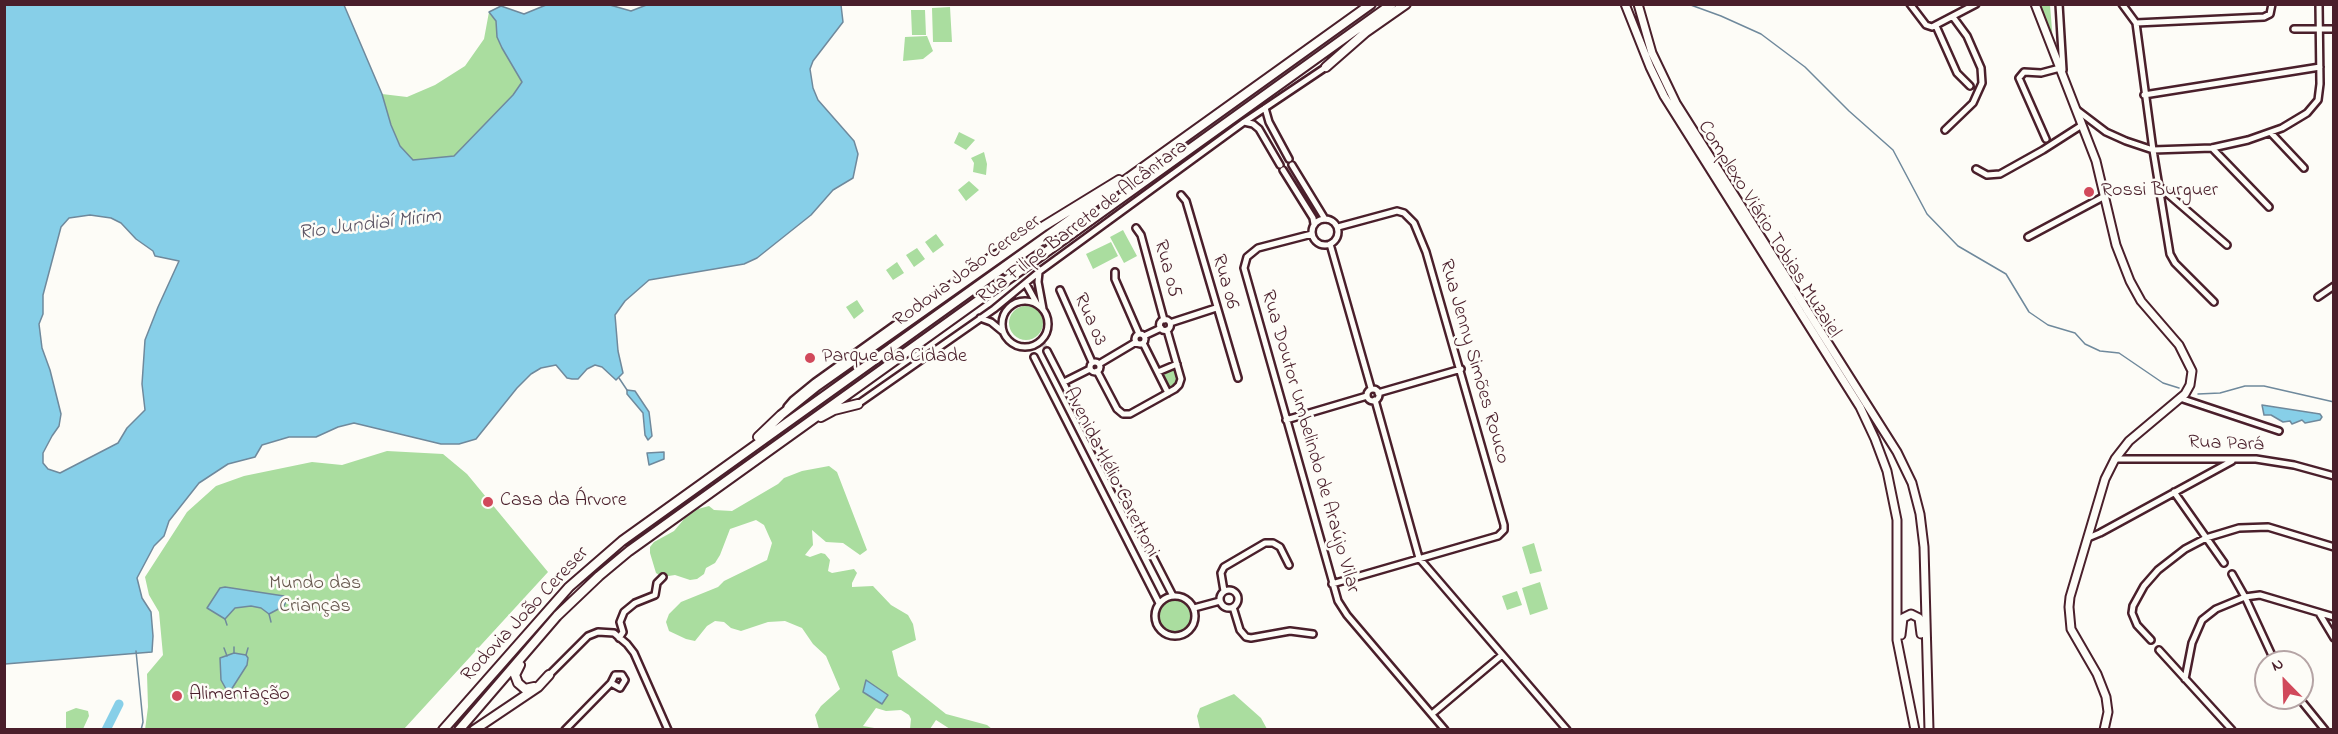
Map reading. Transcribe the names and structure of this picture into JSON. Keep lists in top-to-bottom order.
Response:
{
  "streets": {
    "highway": ["Rodovia João Cereser"],
    "main road": ["Complexo Viário Tobias Muzaiel"],
    "street": [
      "Rua Filipe Barrete de Alcântara",
      "Rua 05",
      "Rua 06",
      "Rua 03",
      "Rua Jenny Simões Rouco",
      "Rua Doutor Umbelindo de Araújo Vilar",
      "Rua Pará",
      "Avenida Hélio Carettoni"
    ]
  },
  "crossings": [
    ["Rua Jenny Simões Rouco", "Rua Doutor Umbelindo de Araújo Vilar"]
  ],
  "water": ["Rio Jundiaí Mirim"],
  "parks": ["Mundo das Crianças"],
  "places": [
    "Rossi Burguer",
    "Parque da Cidade",
    "Casa da Árvore",
    "Alimentação"
  ],
  "north": "top left"
}
